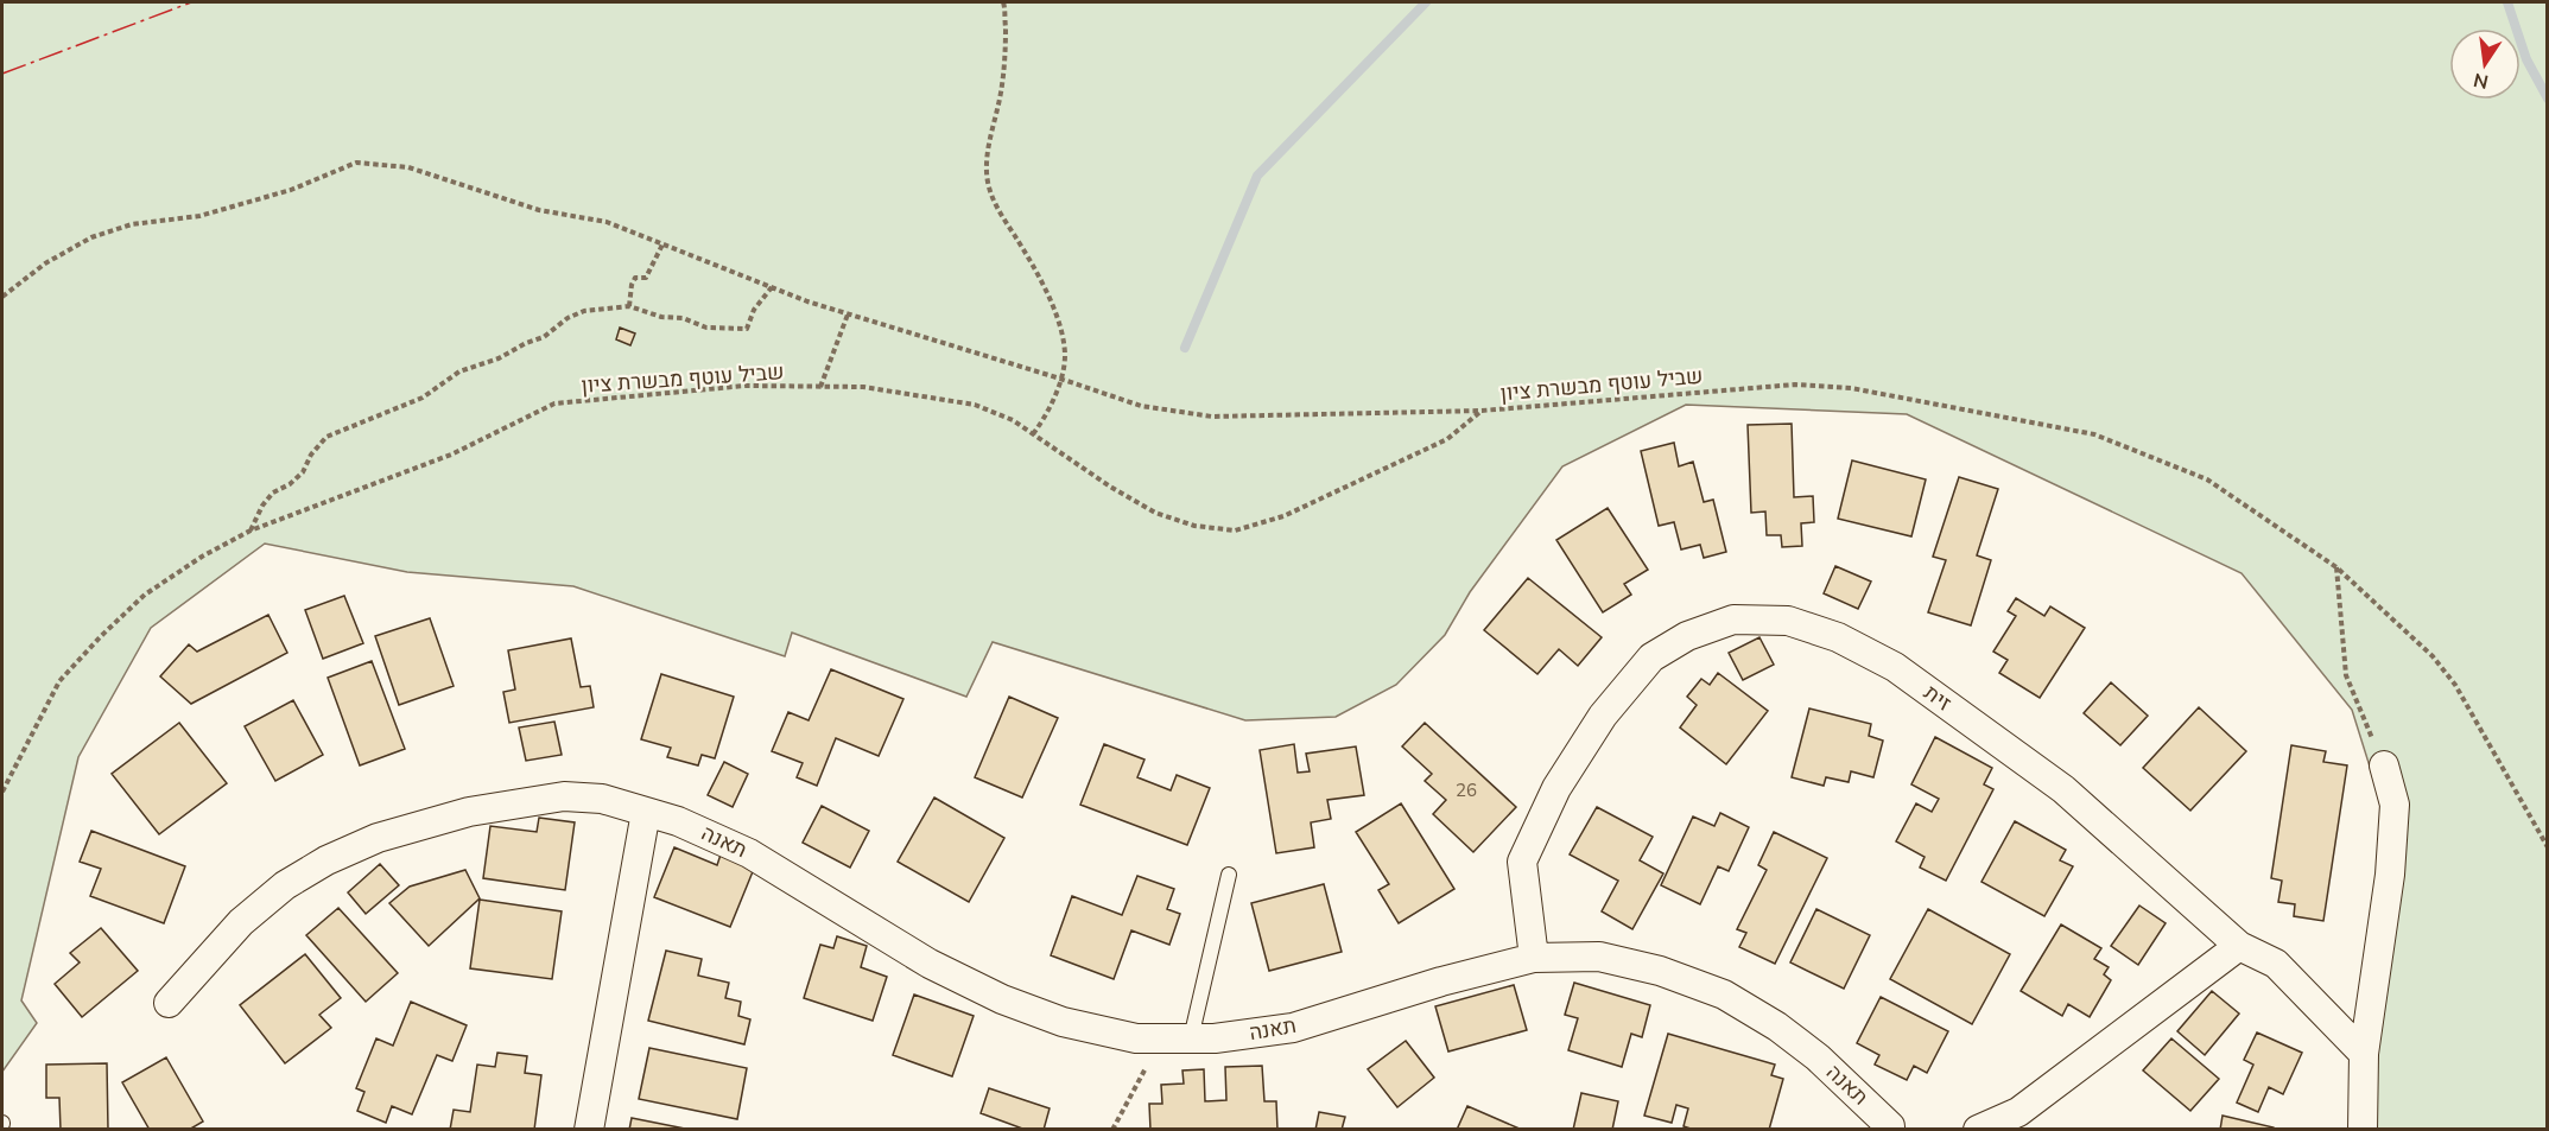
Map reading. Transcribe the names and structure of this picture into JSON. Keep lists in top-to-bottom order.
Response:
{
  "streets": {
    "street": ["זית", "תאנה"],
    "path": ["שביל עוטף מבשרת ציון"]
  },
  "crossings": [
    ["זית", "תאנה"]
  ],
  "house_numbers": ["26"],
  "north": "bottom"
}
